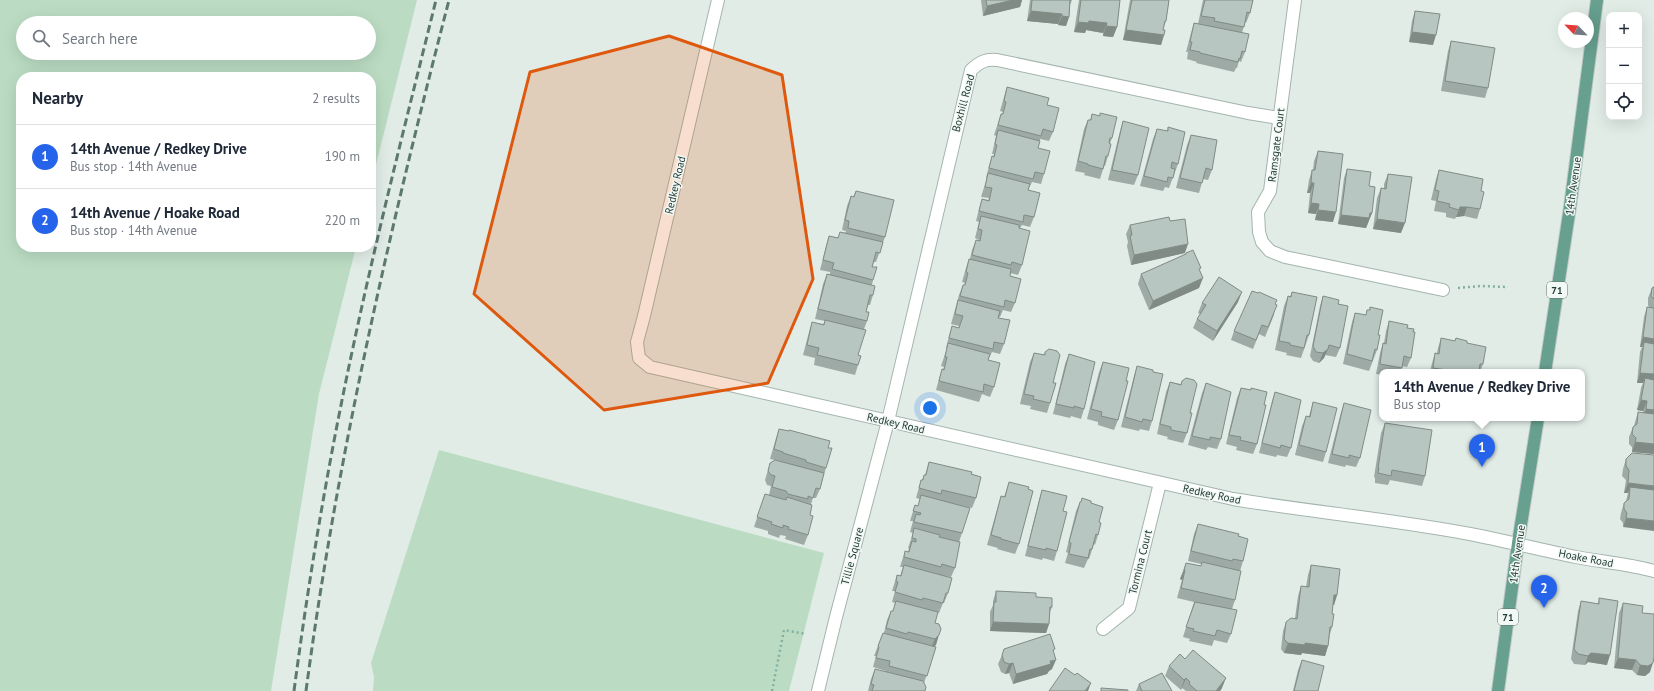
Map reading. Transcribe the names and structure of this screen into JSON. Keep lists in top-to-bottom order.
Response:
{
  "streets": {
    "main road": ["14th Avenue", "71"],
    "street": [
      "Boxhill Road",
      "Ramsgate Court",
      "Redkey Road",
      "Tillie Square",
      "Hoake Road",
      "Tormina Court"
    ]
  },
  "crossings": [
    ["Boxhill Road", "Ramsgate Court"],
    ["Boxhill Road", "Redkey Road"],
    ["Boxhill Road", "Tillie Square"],
    ["Redkey Road", "14th Avenue"],
    ["Redkey Road", "Tillie Square"],
    ["Redkey Road", "Hoake Road"],
    ["Redkey Road", "Tormina Court"],
    ["14th Avenue", "Hoake Road"]
  ],
  "north": "top left",
  "page": {
    "map_buttons": ["+", "−"],
    "search": "Search here",
    "heading": ["Nearby", "2 results"],
    "list": [
      {
        "mark": "1",
        "name": "14th Avenue / Redkey Drive",
        "note": "Bus stop · 14th Avenue",
        "value": "190 m"
      },
      {
        "mark": "2",
        "name": "14th Avenue / Hoake Road",
        "note": "Bus stop · 14th Avenue",
        "value": "220 m"
      }
    ],
    "popup": ["14th Avenue / Redkey Drive", "Bus stop"],
    "pins": ["1", "2"]
  }
}
